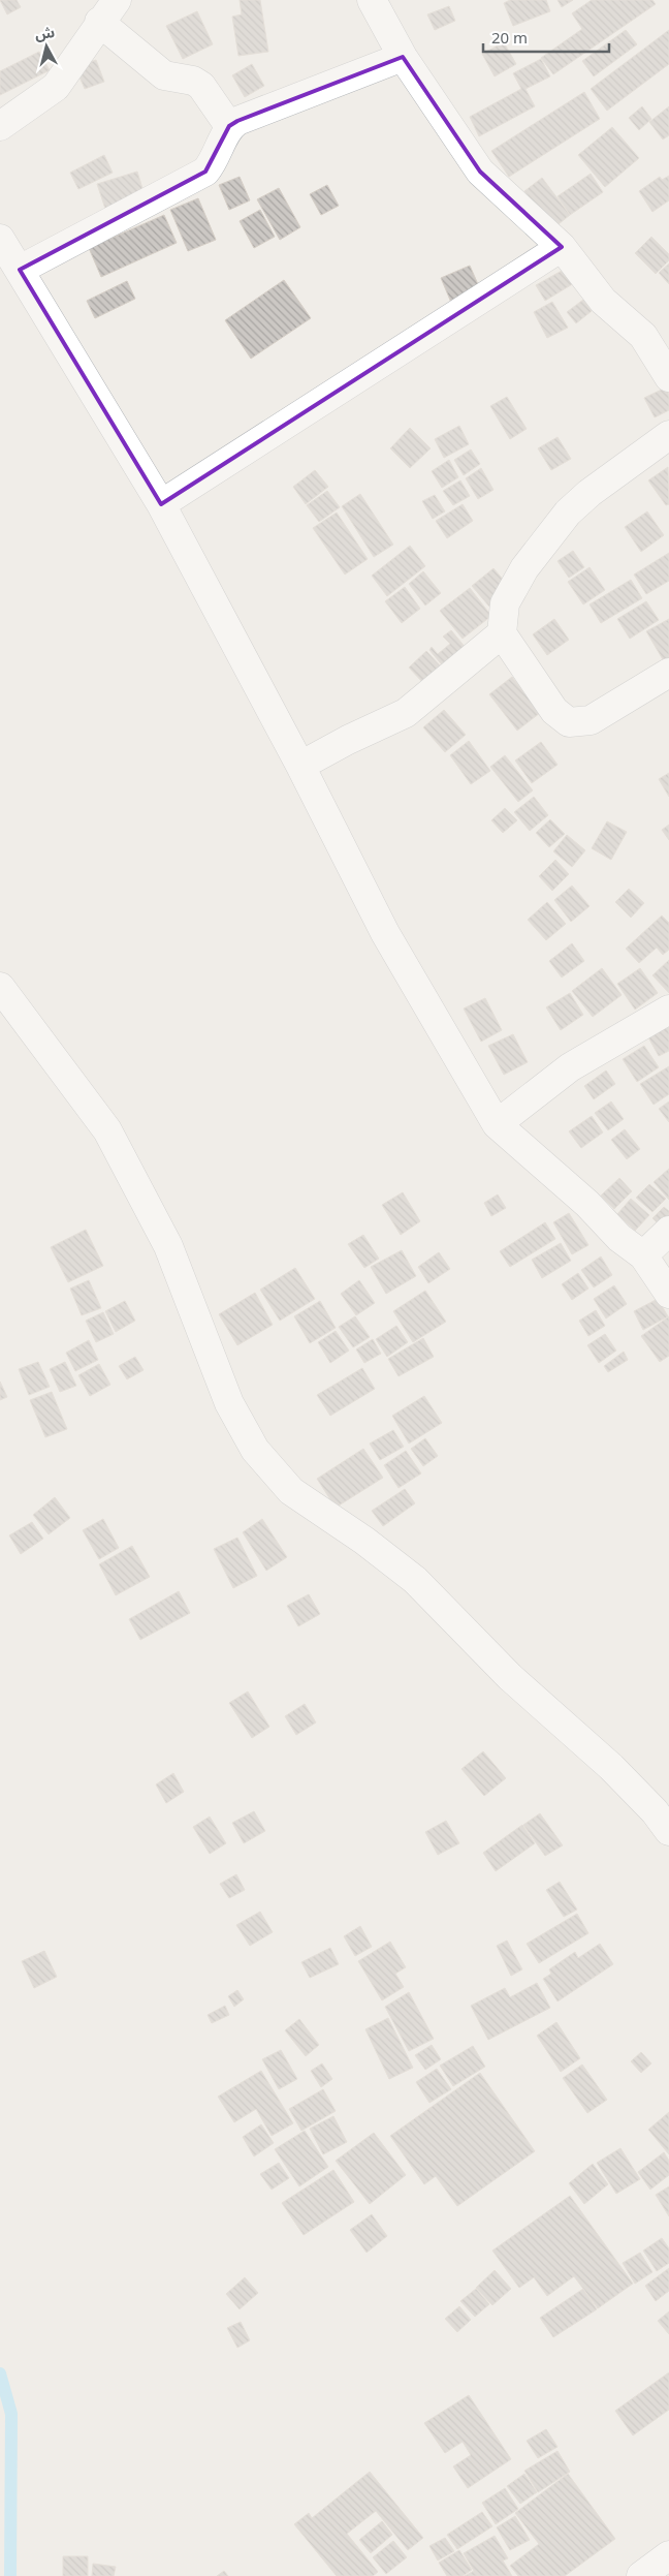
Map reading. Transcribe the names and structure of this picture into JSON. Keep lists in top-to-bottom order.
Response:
{
  "scale_bar": "20 m",
  "north": "top"
}
